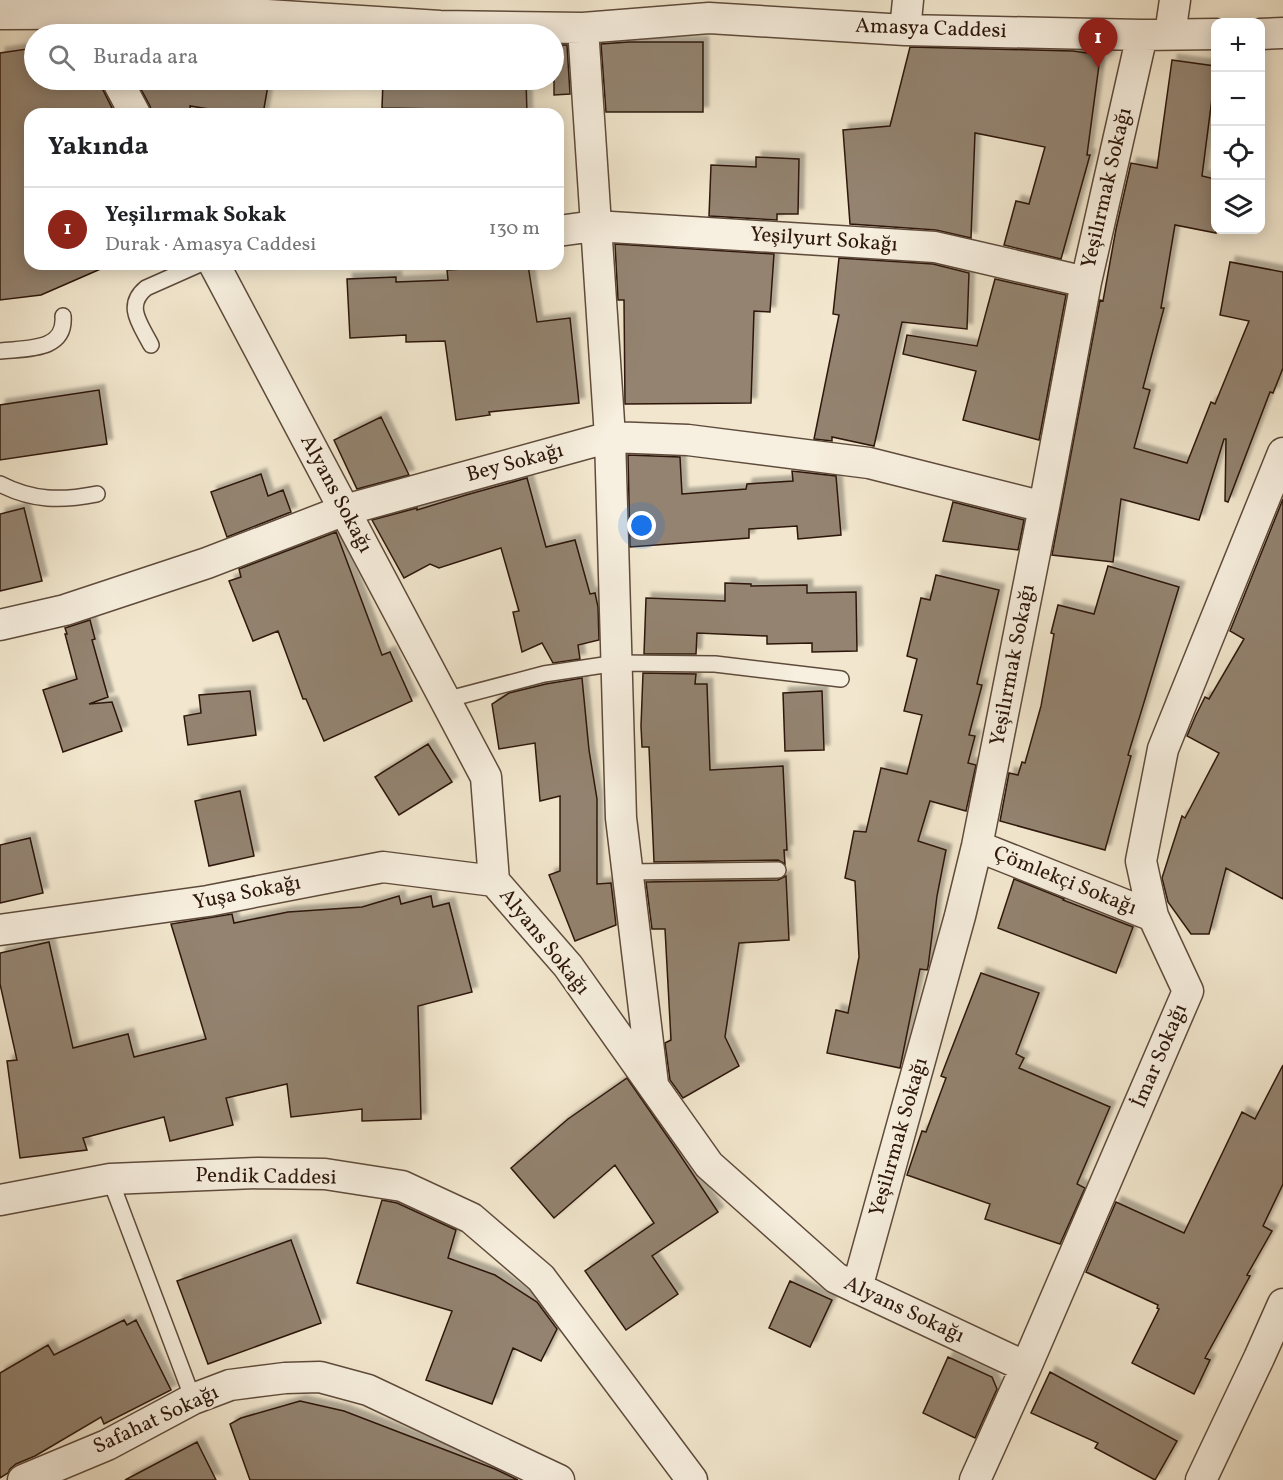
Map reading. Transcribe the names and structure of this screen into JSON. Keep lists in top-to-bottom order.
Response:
{
  "streets": {
    "street": [
      "Amasya Caddesi",
      "Yeşilırmak Sokağı",
      "Yeşilyurt Sokağı",
      "Bey Sokağı",
      "Alyans Sokağı",
      "Çömlekçi Sokağı",
      "Yuşa Sokağı",
      "İmar Sokağı",
      "Pendik Caddesi",
      "Safahat Sokağı"
    ]
  },
  "crossings": [
    ["Amasya Caddesi", "Yeşilırmak Sokağı"],
    ["Yeşilırmak Sokağı", "Yeşilyurt Sokağı"],
    ["Yeşilırmak Sokağı", "Bey Sokağı"],
    ["Yeşilırmak Sokağı", "Alyans Sokağı"],
    ["Yeşilırmak Sokağı", "Çömlekçi Sokağı"],
    ["Bey Sokağı", "Alyans Sokağı"],
    ["Alyans Sokağı", "Yuşa Sokağı"],
    ["Alyans Sokağı", "İmar Sokağı"],
    ["Çömlekçi Sokağı", "İmar Sokağı"]
  ],
  "page": {
    "map_buttons": ["+", "−"],
    "pins": "1",
    "search": "Burada ara",
    "heading": "Yakında",
    "list": [
      {
        "mark": "1",
        "name": "Yeşilırmak Sokak",
        "note": "Durak · Amasya Caddesi",
        "value": "130 m"
      }
    ]
  }
}
